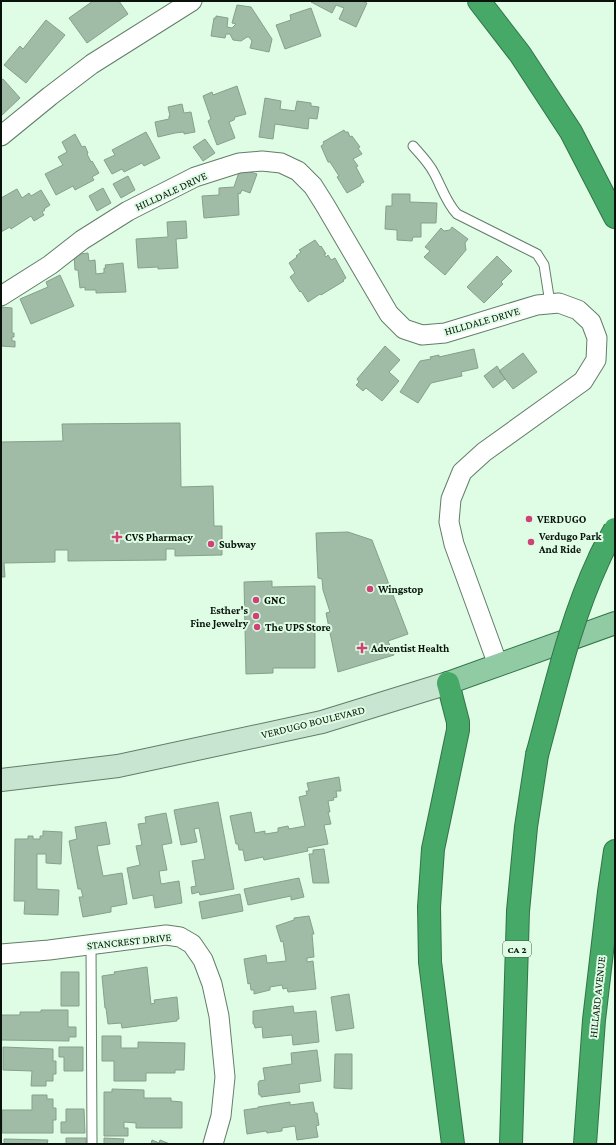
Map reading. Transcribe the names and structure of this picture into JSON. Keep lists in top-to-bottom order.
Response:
{
  "streets": {
    "highway": ["CA 2", "HILLARD AVENUE"],
    "main road": ["VERDUGO BOULEVARD"],
    "street": ["HILLDALE DRIVE", "STANCREST DRIVE"]
  },
  "crossings": [
    ["HILLDALE DRIVE", "VERDUGO BOULEVARD"]
  ],
  "places": {
    "other": [
      "VERDUGO",
      "Verdugo Park And Ride",
      "Subway",
      "Wingstop",
      "GNC",
      "Esther's Fine Jewelry",
      "The UPS Store"
    ],
    "health": ["CVS Pharmacy", "Adventist Health"]
  }
}
